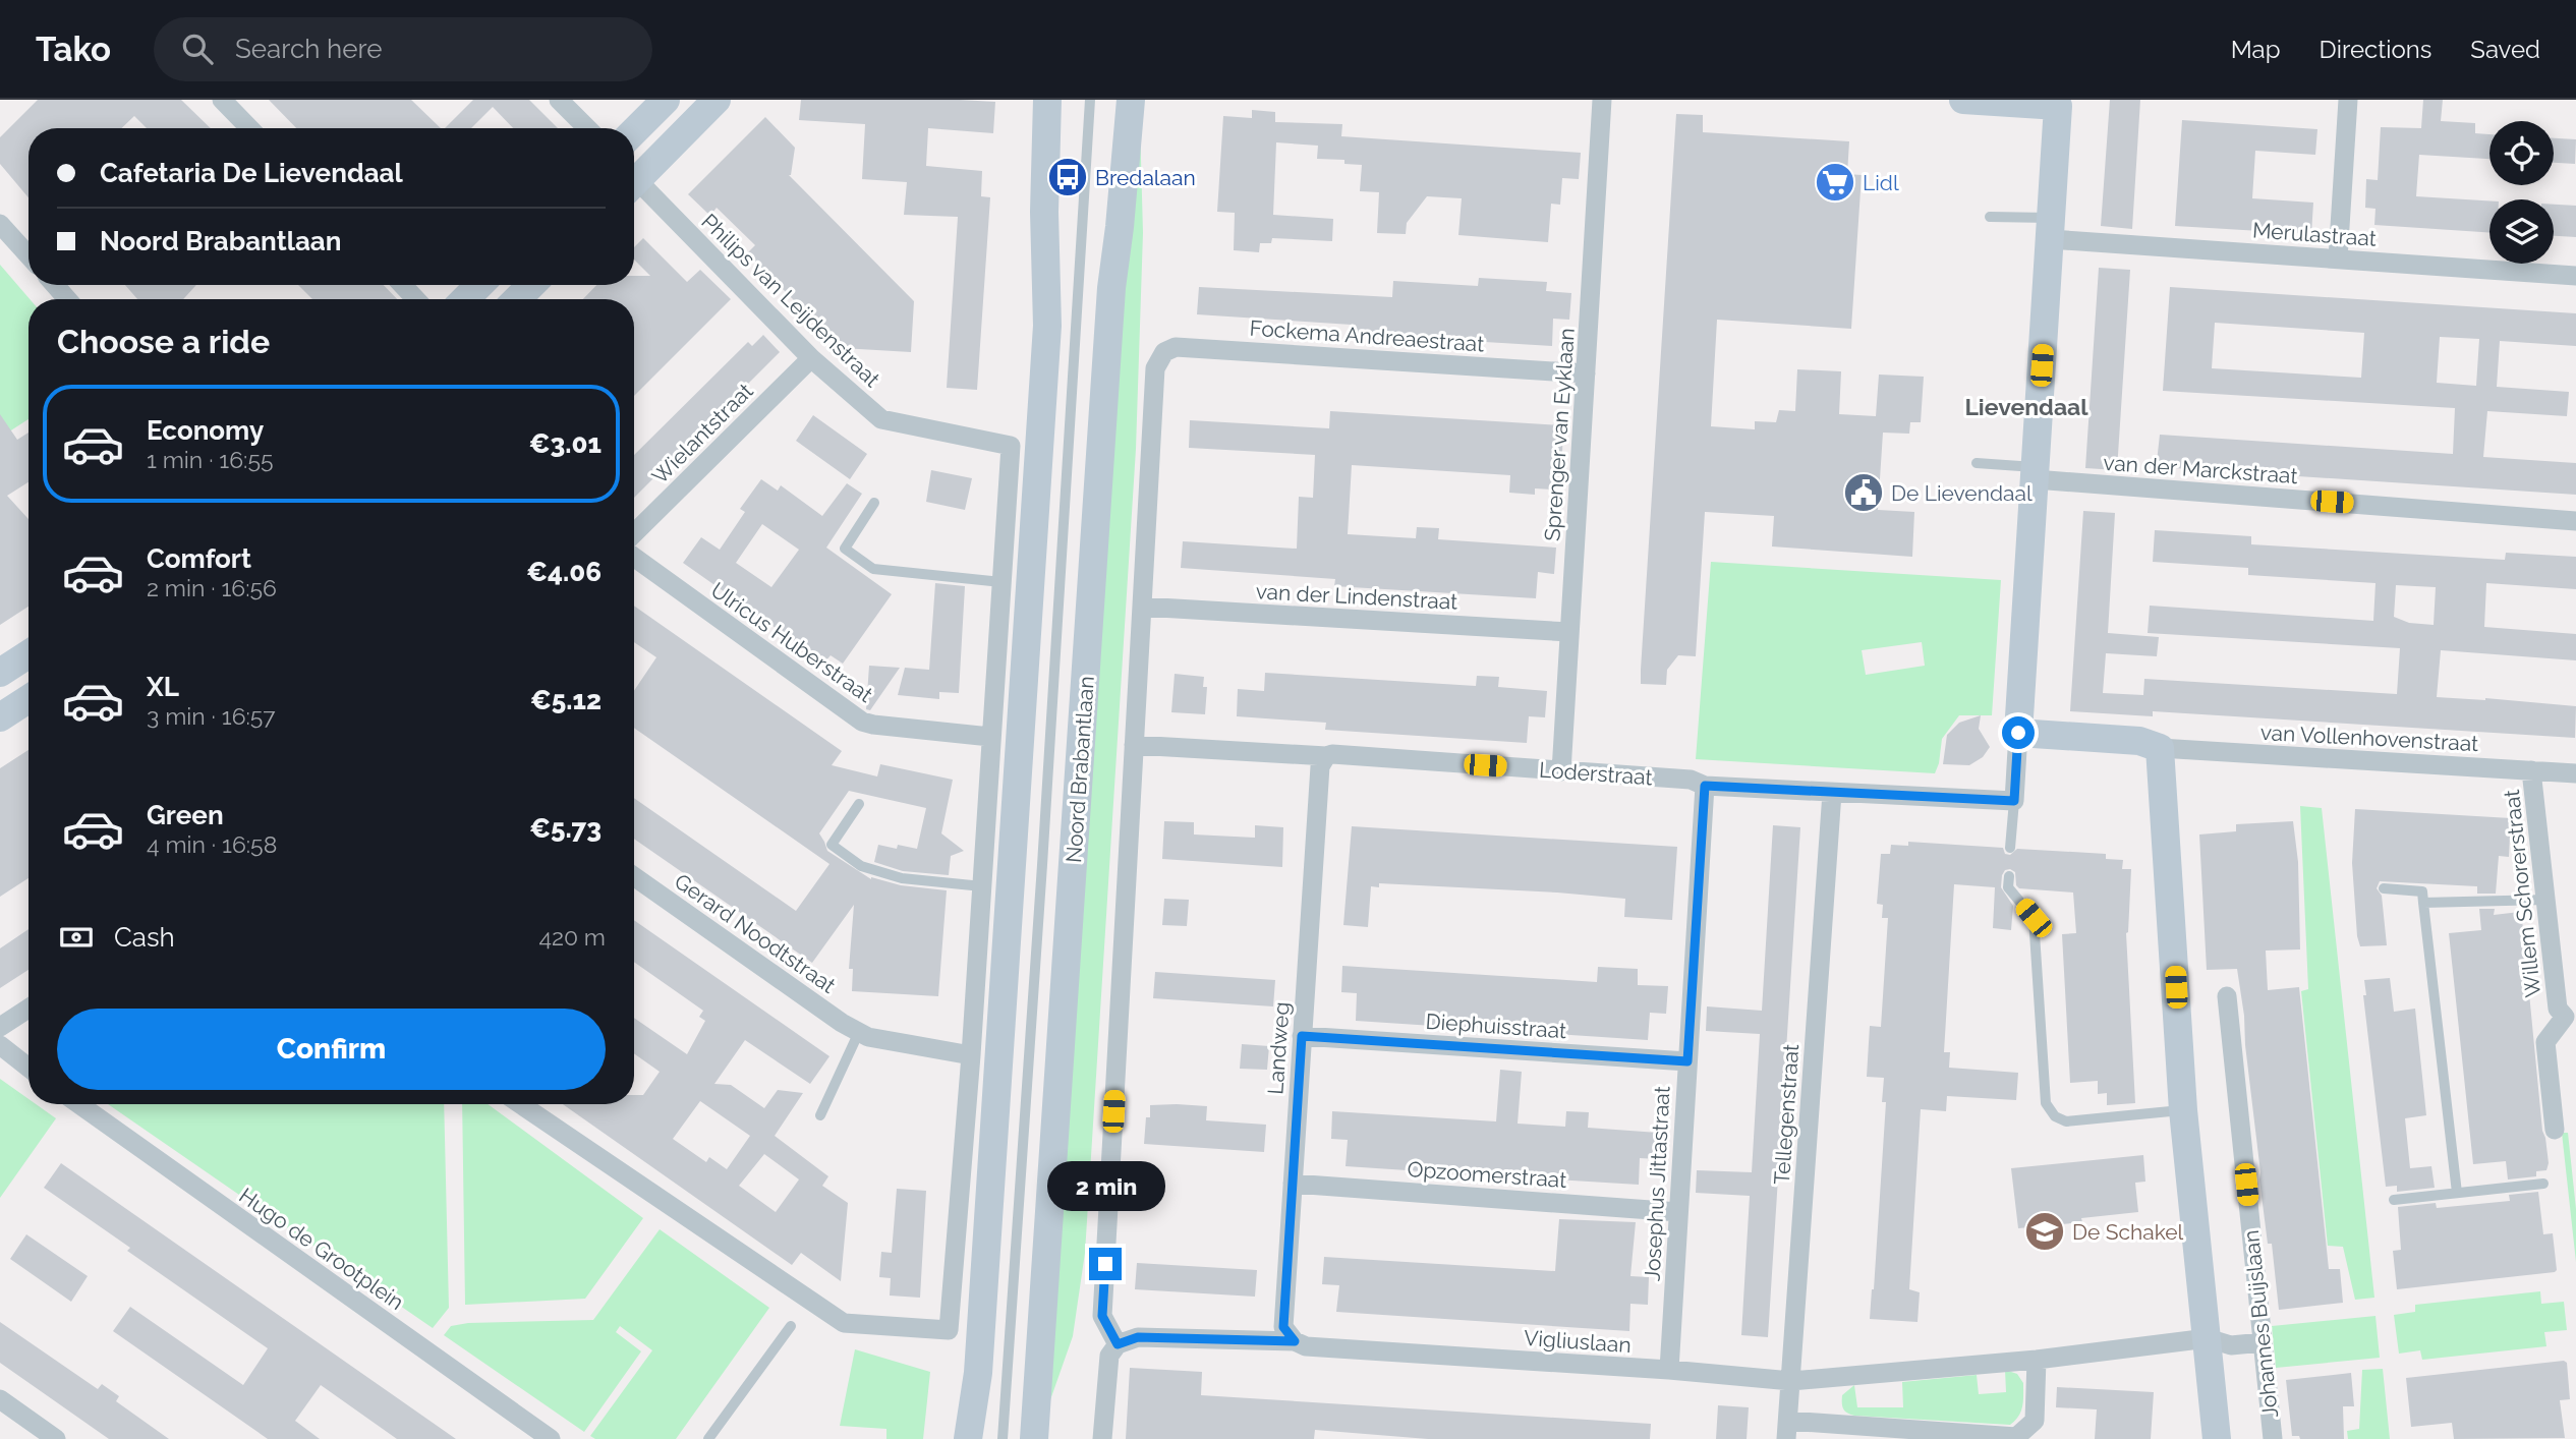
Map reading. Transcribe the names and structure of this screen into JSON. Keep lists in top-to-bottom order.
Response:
{
  "streets": {
    "main road": ["Noord Brabantlaan"],
    "street": [
      "Merulastraat",
      "Philips van Leijdenstraat",
      "Fockema Andreaestraat",
      "Wielantstraat",
      "Sprenger van Eyklaan",
      "van der Marckstraat",
      "van der Lindenstraat",
      "Ulricus Huberstraat",
      "van Vollenhovenstraat",
      "Loderstraat",
      "Willem Schorerstraat",
      "Gerard Noodtstraat",
      "Diephuisstraat",
      "Landweg",
      "Tellegenstraat",
      "Opzoomerstraat",
      "Josephus Jittastraat",
      "Hugo de Grootplein",
      "Johannes Buijslaan",
      "Vigliuslaan"
    ]
  },
  "crossings": [
    ["Philips van Leijdenstraat", "Wielantstraat"],
    ["Fockema Andreaestraat", "Sprenger van Eyklaan"],
    ["Fockema Andreaestraat", "van der Lindenstraat"],
    ["Sprenger van Eyklaan", "van der Lindenstraat"],
    ["Sprenger van Eyklaan", "Loderstraat"],
    ["van Vollenhovenstraat", "Willem Schorerstraat"],
    ["Loderstraat", "Landweg"],
    ["Loderstraat", "Tellegenstraat"],
    ["Loderstraat", "Josephus Jittastraat"],
    ["Diephuisstraat", "Landweg"],
    ["Diephuisstraat", "Josephus Jittastraat"],
    ["Landweg", "Opzoomerstraat"],
    ["Landweg", "Vigliuslaan"],
    ["Tellegenstraat", "Vigliuslaan"],
    ["Opzoomerstraat", "Josephus Jittastraat"],
    ["Josephus Jittastraat", "Vigliuslaan"],
    ["Johannes Buijslaan", "Vigliuslaan"]
  ],
  "districts": ["Lievendaal"],
  "places": {
    "bus stop": ["Bredalaan"],
    "supermarket": ["Lidl"],
    "public building": ["De Lievendaal"],
    "school or university": ["De Schakel"]
  },
  "page": {
    "header": "Tako",
    "search": "Search here",
    "nav": ["Map", "Directions", "Saved"],
    "banner": ["Cafetaria De Lievendaal", "Noord Brabantlaan"],
    "heading": "Choose a ride",
    "list": [
      {
        "name": "Economy",
        "note": "1 min · 16:55",
        "value": "€3.01"
      },
      {
        "name": "Comfort",
        "note": "2 min · 16:56",
        "value": "€4.06"
      },
      {
        "name": "XL",
        "note": "3 min · 16:57",
        "value": "€5.12"
      },
      {
        "name": "Green",
        "note": "4 min · 16:58",
        "value": "€5.73"
      }
    ],
    "pay": ["Cash", "420 m"],
    "buttons": "Confirm",
    "bubble": "2 min"
  }
}
